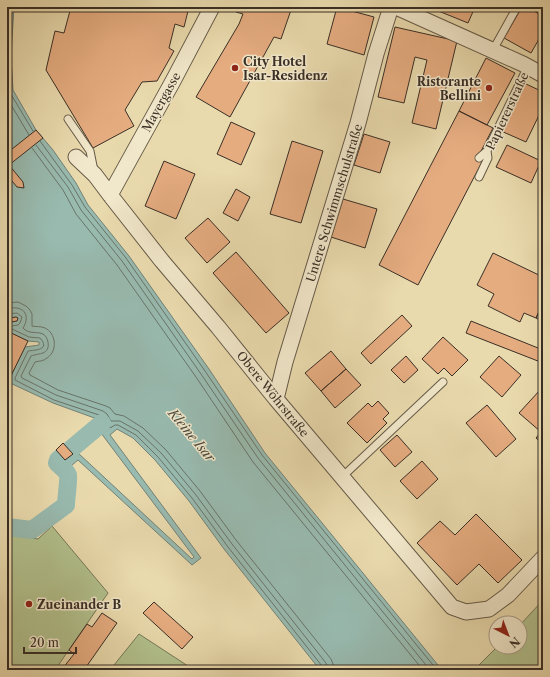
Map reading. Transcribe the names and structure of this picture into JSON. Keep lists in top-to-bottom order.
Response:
{
  "streets": {
    "street": [
      "Mayergasse",
      "Papiererstraße",
      "Untere Schwimmschulstraße",
      "Obere Wöhrstraße"
    ]
  },
  "crossings": [
    ["Mayergasse", "Obere Wöhrstraße"],
    ["Untere Schwimmschulstraße", "Obere Wöhrstraße"]
  ],
  "water": ["Kleine Isar"],
  "places": ["City Hotel Isar-Residenz", "Ristorante Bellini", "Zueinander B"],
  "scale_bar": "20 m",
  "north": "bottom right"
}
